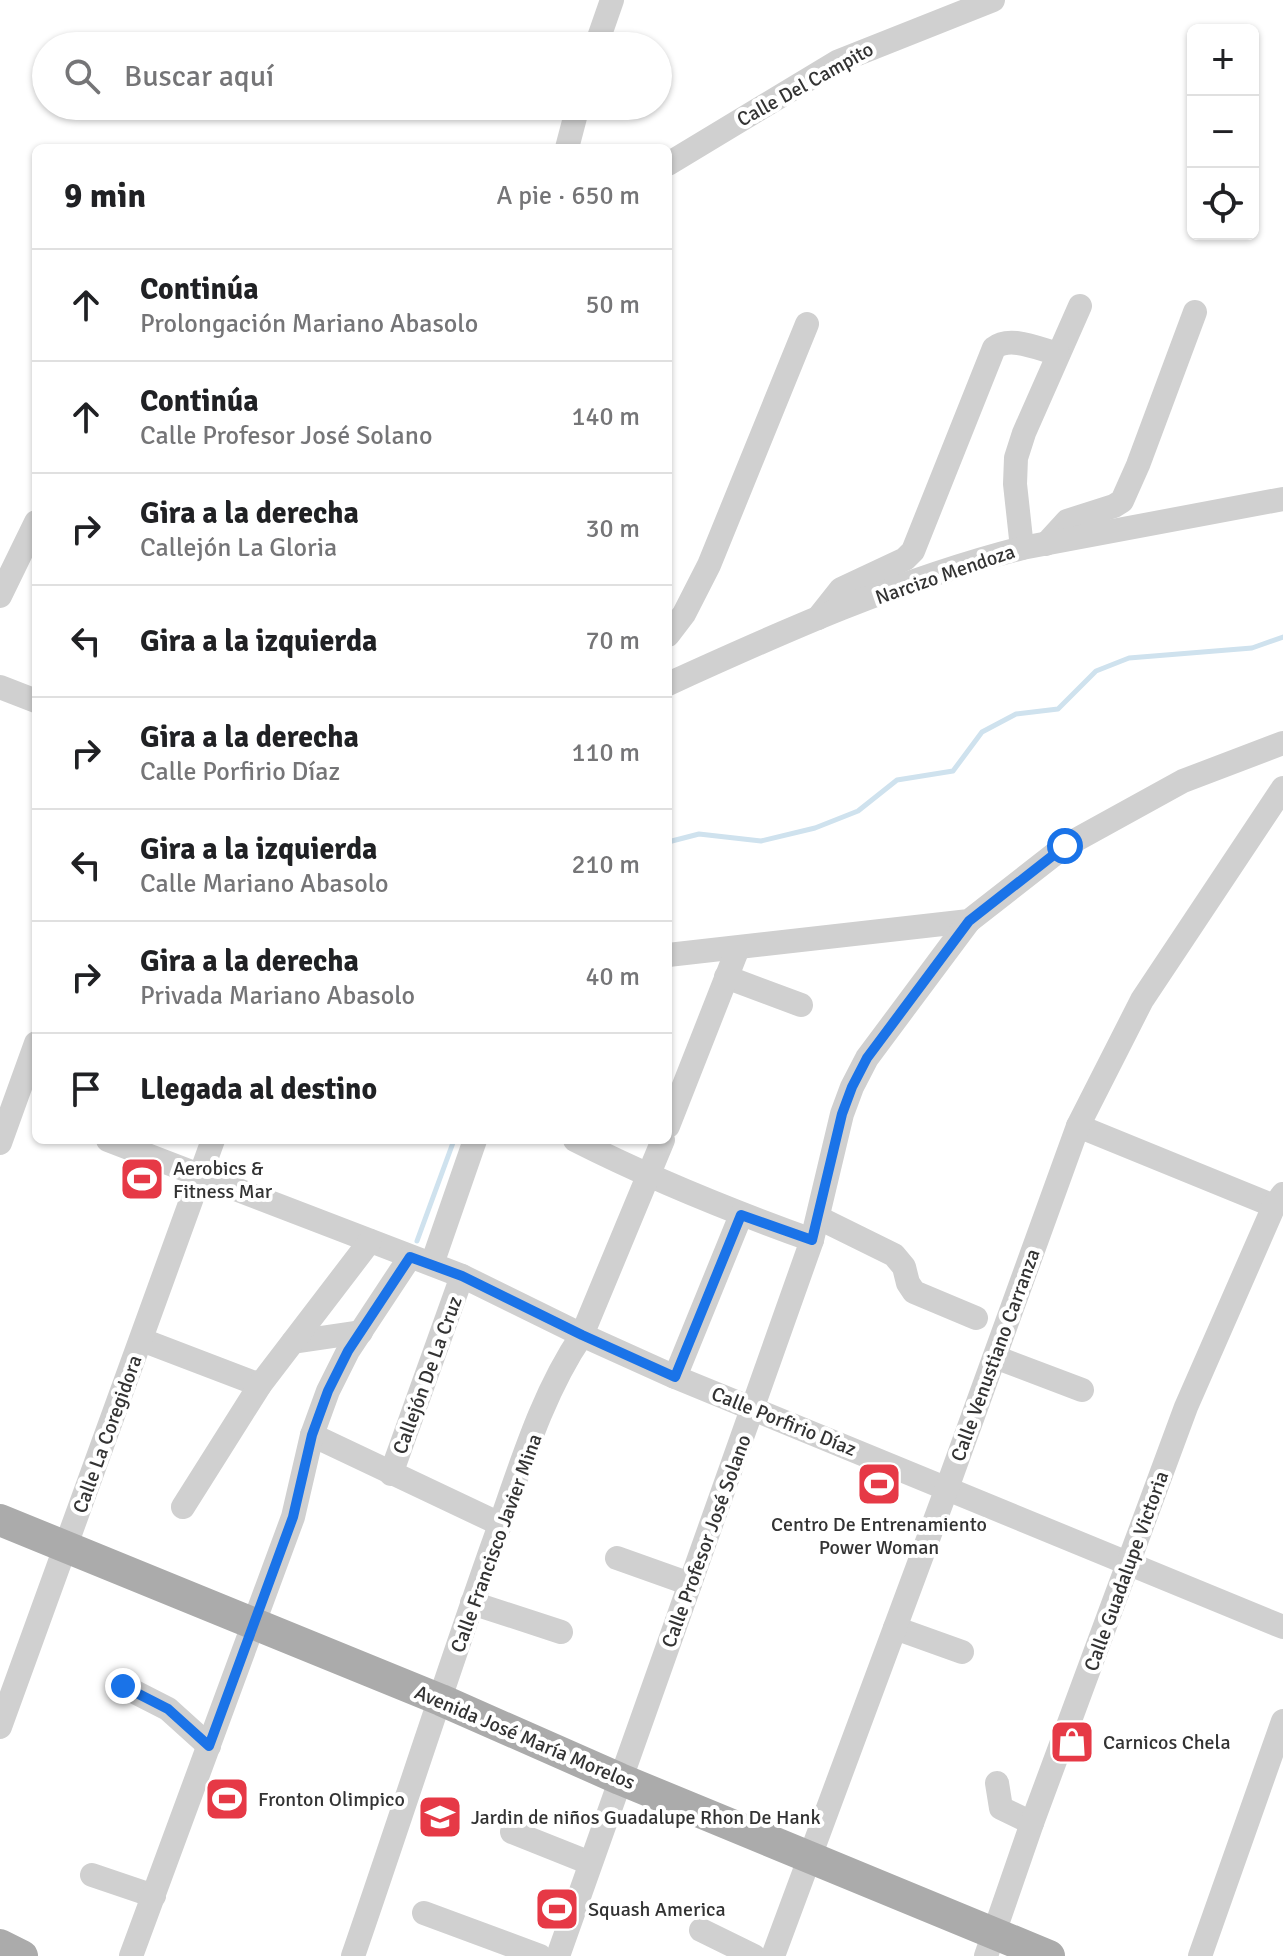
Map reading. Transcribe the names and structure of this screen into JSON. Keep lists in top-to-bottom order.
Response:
{
  "streets": {
    "main road": ["Avenida José María Morelos"],
    "street": [
      "Calle Del Campito",
      "Narcizo Mendoza",
      "Calle Venustiano Carranza",
      "Callejón De La Cruz",
      "Calle Porfirio Díaz",
      "Calle La Coregidora",
      "Calle Profesor José Solano",
      "Calle Francisco Javier Mina",
      "Calle Guadalupe Victoria"
    ]
  },
  "crossings": [
    ["Calle Venustiano Carranza", "Calle Porfirio Díaz"],
    ["Calle Venustiano Carranza", "Avenida José María Morelos"],
    ["Callejón De La Cruz", "Calle Porfirio Díaz"],
    ["Calle Porfirio Díaz", "Calle La Coregidora"],
    ["Calle Porfirio Díaz", "Calle Profesor José Solano"],
    ["Calle Porfirio Díaz", "Calle Francisco Javier Mina"],
    ["Calle Porfirio Díaz", "Calle Guadalupe Victoria"],
    ["Calle La Coregidora", "Avenida José María Morelos"],
    ["Calle Profesor José Solano", "Avenida José María Morelos"],
    ["Calle Francisco Javier Mina", "Avenida José María Morelos"],
    ["Calle Guadalupe Victoria", "Avenida José María Morelos"]
  ],
  "places": {
    "sports": [
      "Aerobics & Fitness Mar",
      "Centro De Entrenamiento Power Woman",
      "Fronton Olimpico",
      "Squash America"
    ],
    "shop": ["Carnicos Chela"],
    "school or university": ["Jardin de niños Guadalupe Rhon De Hank"]
  },
  "page": {
    "map_buttons": ["+", "−"],
    "search": "Buscar aquí",
    "heading": ["9 min", "A pie · 650 m"],
    "list": [
      ["Continúa", "Prolongación Mariano Abasolo", "50 m"],
      ["Continúa", "Calle Profesor José Solano", "140 m"],
      ["Gira a la derecha", "Callejón La Gloria", "30 m"],
      ["Gira a la izquierda", "70 m"],
      ["Gira a la derecha", "Calle Porfirio Díaz", "110 m"],
      ["Gira a la izquierda", "Calle Mariano Abasolo", "210 m"],
      ["Gira a la derecha", "Privada Mariano Abasolo", "40 m"],
      "Llegada al destino"
    ]
  }
}
